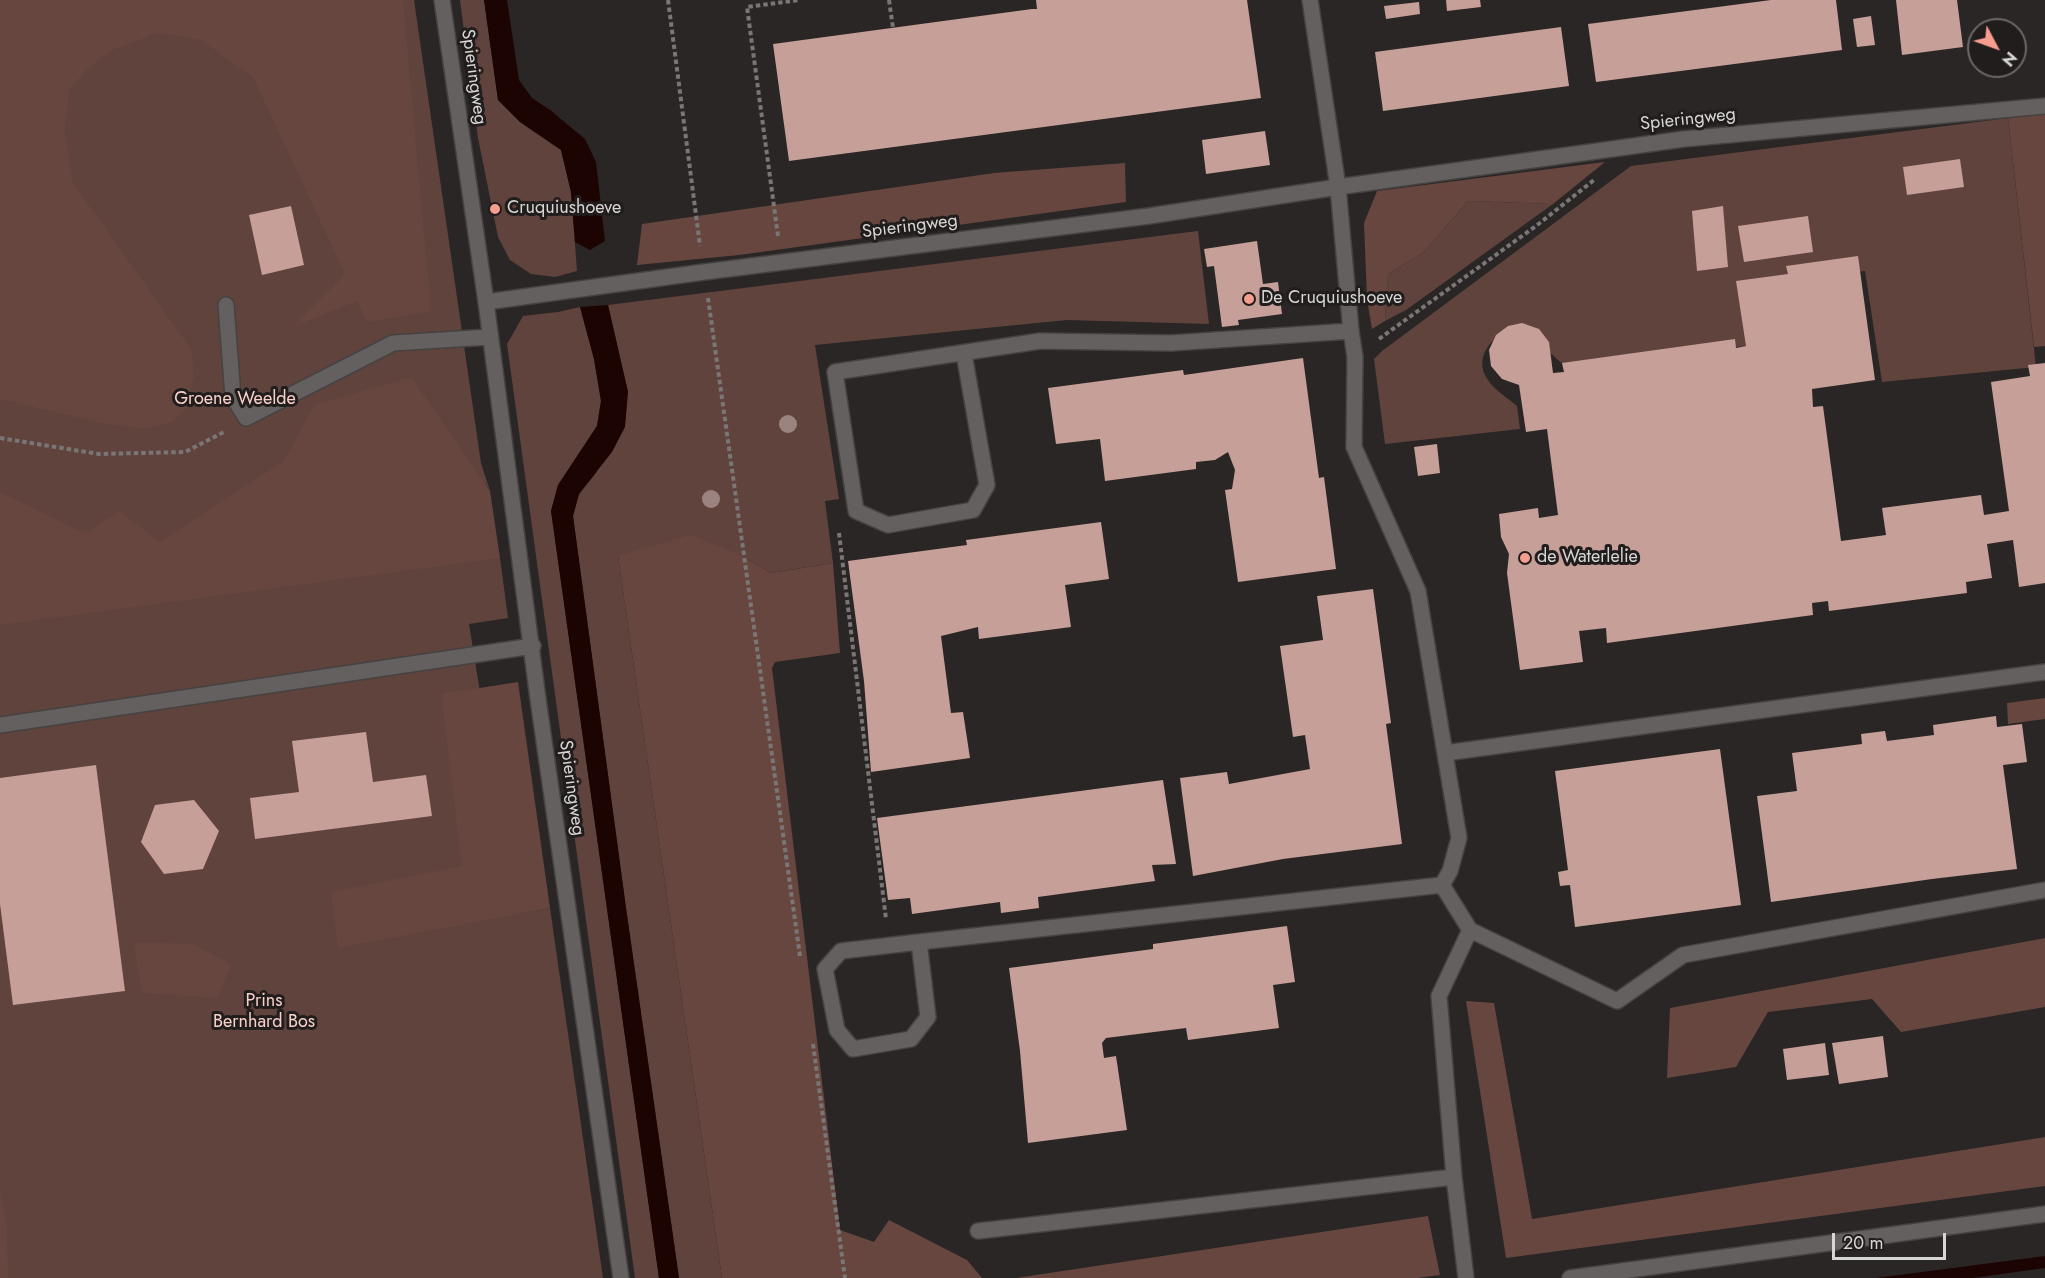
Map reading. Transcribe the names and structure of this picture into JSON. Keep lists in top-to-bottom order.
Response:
{
  "streets": {
    "street": ["Spieringweg"]
  },
  "parks": ["Groene Weelde", "Prins Bernhard Bos"],
  "places": ["Cruquiushoeve", "De Cruquiushoeve", "de Waterlelie"],
  "scale_bar": "20 m",
  "north": "bottom right"
}
